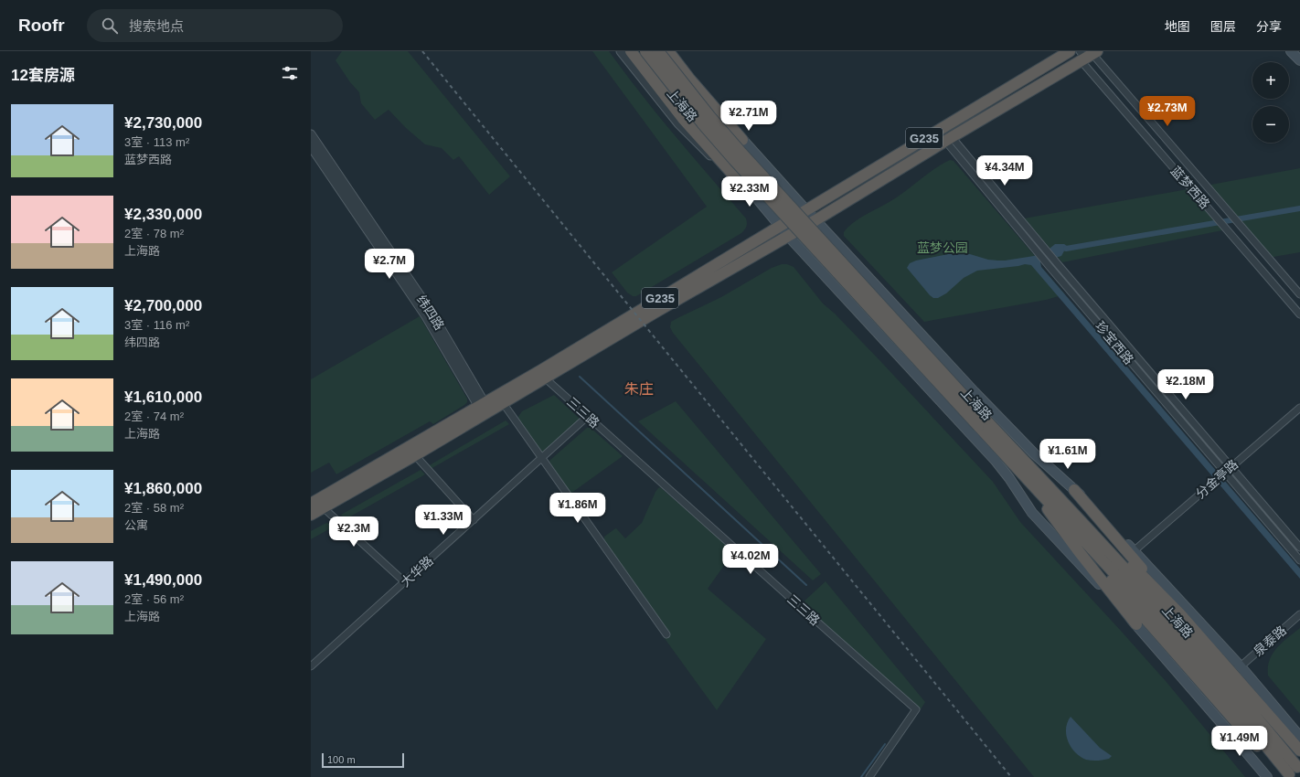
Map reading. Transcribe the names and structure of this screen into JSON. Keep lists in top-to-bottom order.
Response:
{
  "streets": {
    "highway": ["上海路", "G235"],
    "street": [
      "蓝梦西路",
      "纬四路",
      "珍宝西路",
      "三三路",
      "分金亭路",
      "大华路",
      "泉泰路"
    ]
  },
  "crossings": [
    ["上海路", "G235"],
    ["上海路", "分金亭路"],
    ["上海路", "泉泰路"],
    ["G235", "蓝梦西路"],
    ["G235", "纬四路"],
    ["G235", "珍宝西路"],
    ["珍宝西路", "分金亭路"],
    ["三三路", "大华路"]
  ],
  "districts": ["朱庄"],
  "parks": ["蓝梦公园"],
  "scale_bar": "100 m",
  "page": {
    "header": "Roofr",
    "search": "搜索地点",
    "nav": ["地图", "图层", "分享"],
    "heading": "12套房源",
    "map_buttons": ["+", "−"],
    "list": [
      {
        "name": "¥2,730,000",
        "note": "3室 · 113 m² · 蓝梦西路"
      },
      {
        "name": "¥2,330,000",
        "note": "2室 · 78 m² · 上海路"
      },
      {
        "name": "¥2,700,000",
        "note": "3室 · 116 m² · 纬四路"
      },
      {
        "name": "¥1,610,000",
        "note": "2室 · 74 m² · 上海路"
      },
      {
        "name": "¥1,860,000",
        "note": "2室 · 58 m² · 公寓"
      },
      {
        "name": "¥1,490,000",
        "note": "2室 · 56 m² · 上海路"
      }
    ],
    "price": [
      "¥2.73M",
      "¥2.71M",
      "¥4.34M",
      "¥2.33M",
      "¥2.7M",
      "¥2.18M",
      "¥1.61M",
      "¥1.86M",
      "¥1.33M",
      "¥2.3M",
      "¥4.02M",
      "¥1.49M"
    ],
    "scale": "100 m"
  }
}
